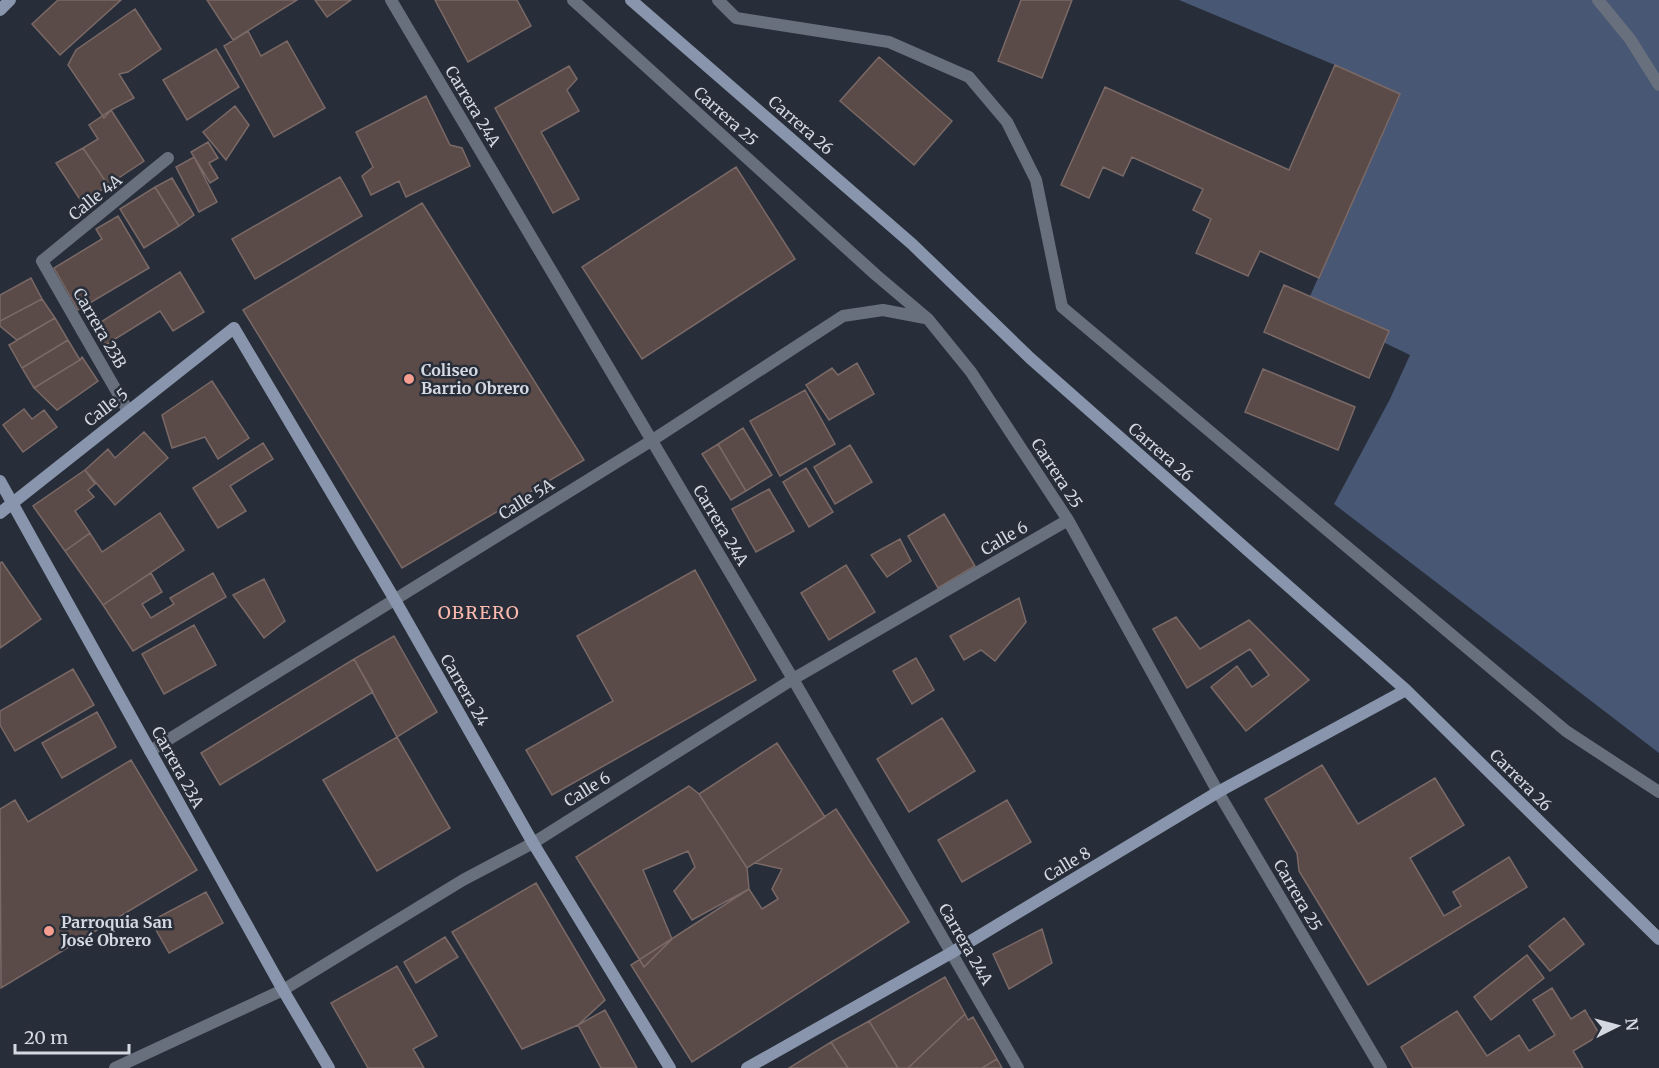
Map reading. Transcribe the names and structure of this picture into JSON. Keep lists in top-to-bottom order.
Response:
{
  "streets": {
    "street": [
      "Carrera 24A",
      "Carrera 25",
      "Carrera 26",
      "Calle 4A",
      "Carrera 23B",
      "Calle 5",
      "Calle 5A",
      "Calle 6",
      "Carrera 24",
      "Carrera 23A",
      "Calle 8"
    ]
  },
  "crossings": [
    ["Carrera 24A", "Calle 5A"],
    ["Carrera 24A", "Calle 6"],
    ["Carrera 24A", "Calle 8"],
    ["Carrera 25", "Calle 5A"],
    ["Carrera 25", "Calle 6"],
    ["Carrera 25", "Calle 8"],
    ["Carrera 26", "Calle 8"],
    ["Calle 4A", "Carrera 23B"],
    ["Carrera 23B", "Calle 5"],
    ["Calle 5", "Carrera 24"],
    ["Calle 5", "Carrera 23A"],
    ["Calle 5A", "Carrera 24"],
    ["Calle 5A", "Carrera 23A"],
    ["Calle 6", "Carrera 24"],
    ["Calle 6", "Carrera 23A"]
  ],
  "districts": ["OBRERO"],
  "places": ["Coliseo Barrio Obrero", "Parroquia San José Obrero"],
  "scale_bar": "20 m",
  "north": "right"
}
